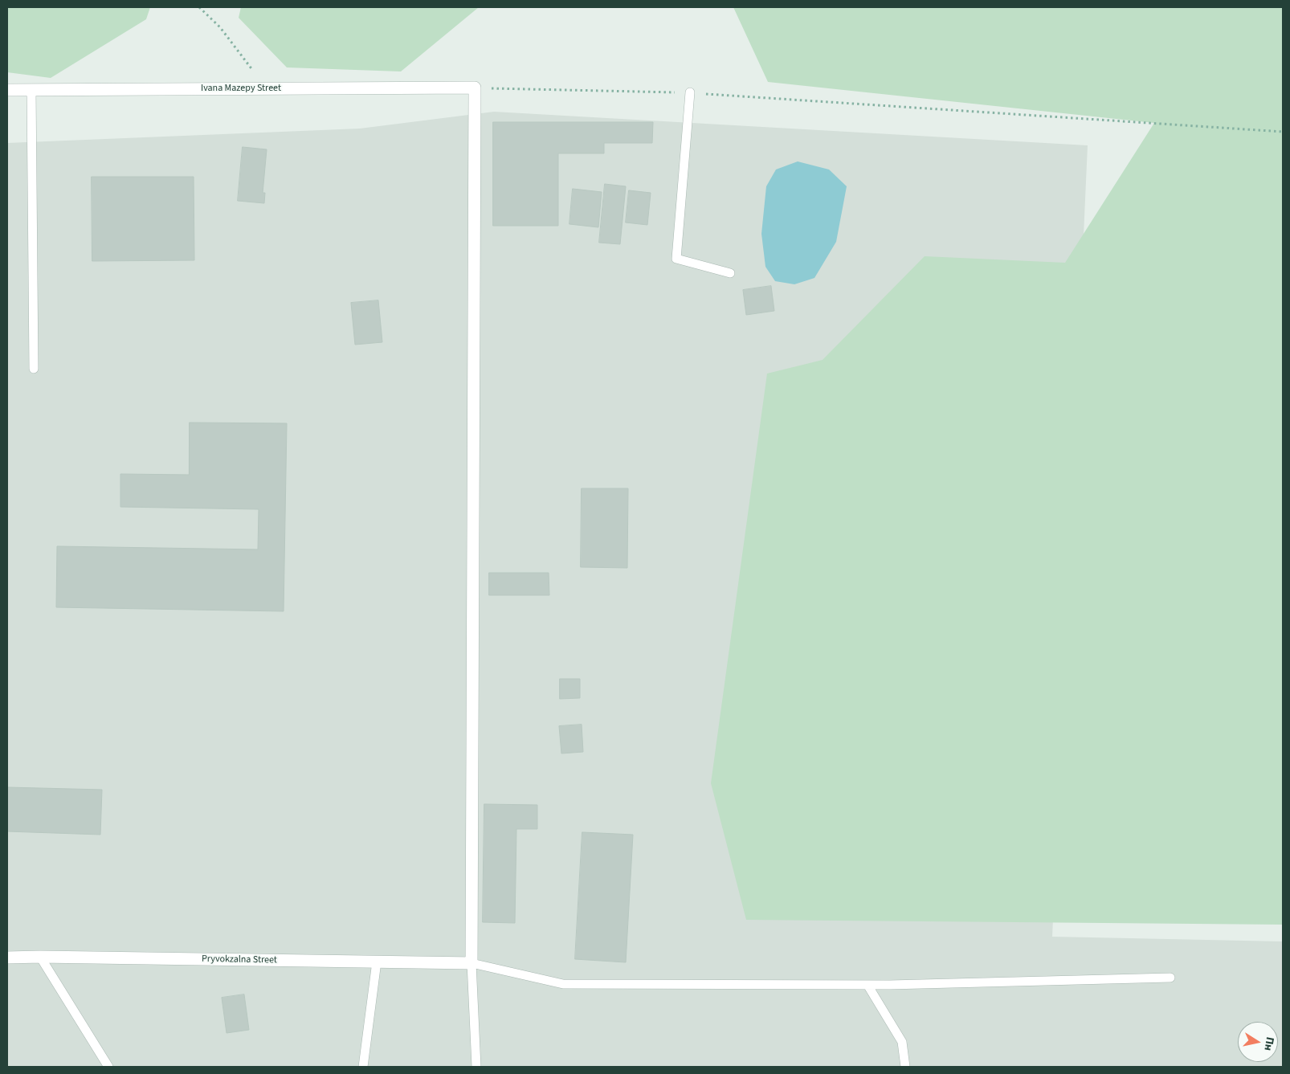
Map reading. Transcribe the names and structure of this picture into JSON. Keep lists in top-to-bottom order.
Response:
{
  "streets": {
    "street": ["Ivana Mazepy Street", "Pryvokzalna Street"]
  },
  "north": "right"
}
